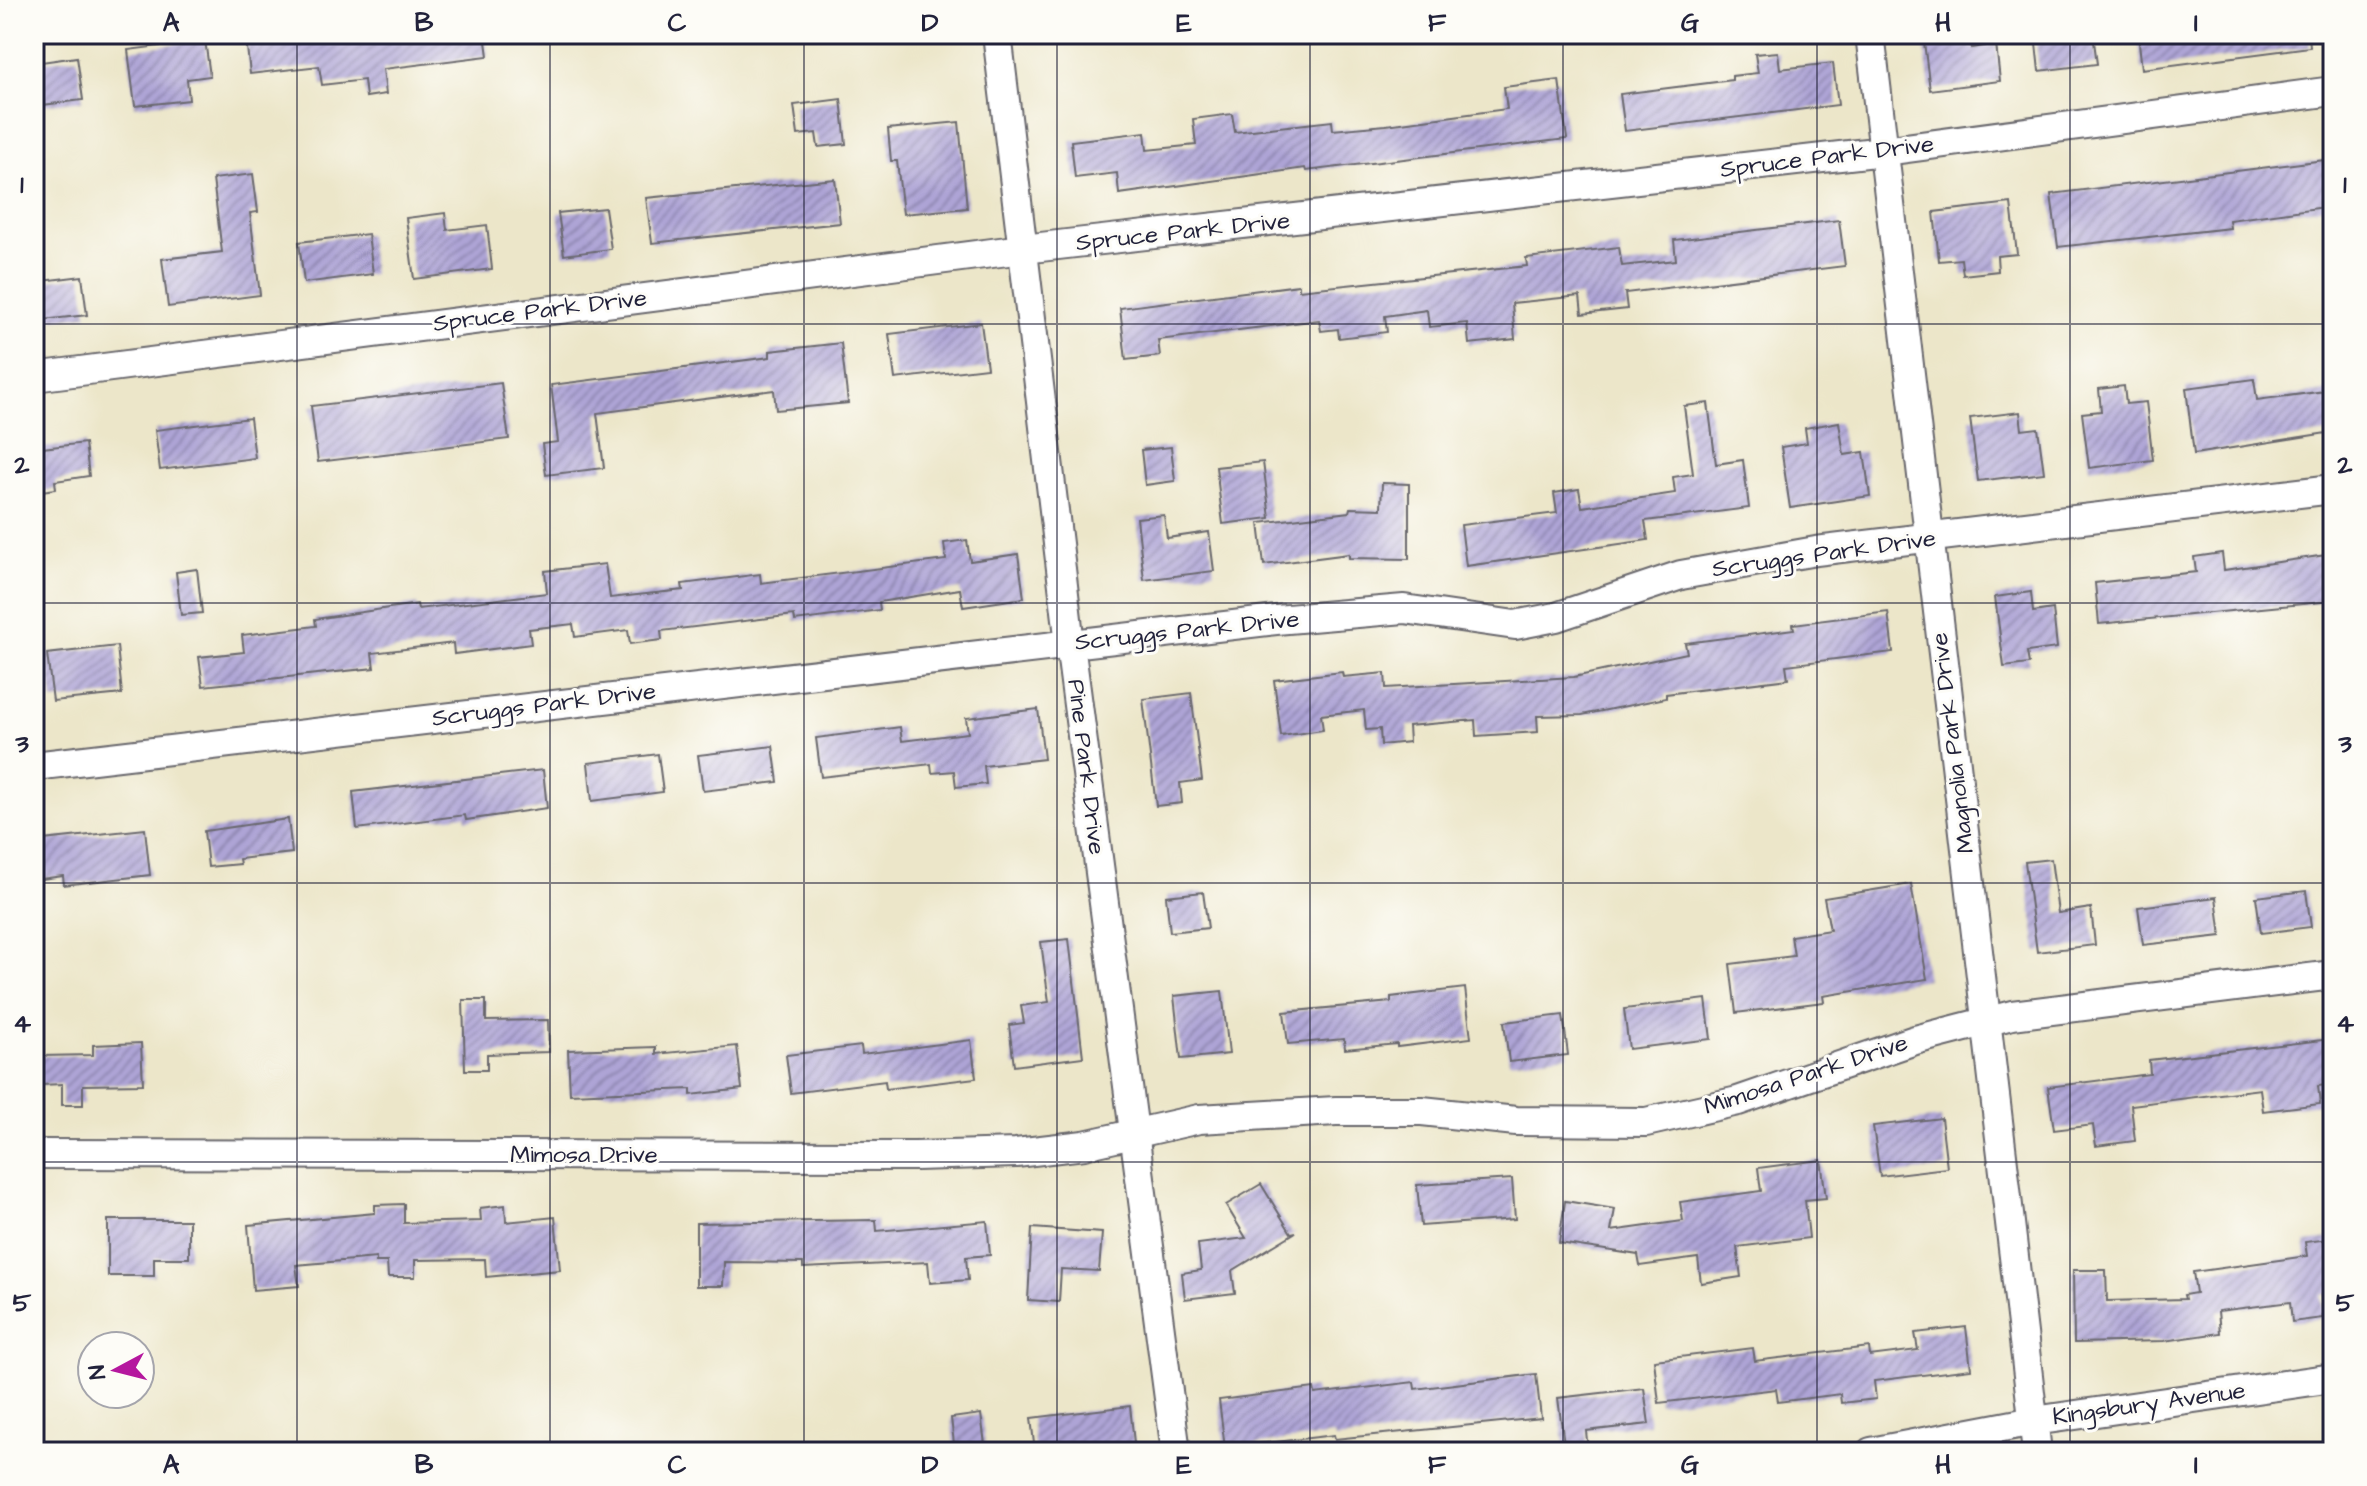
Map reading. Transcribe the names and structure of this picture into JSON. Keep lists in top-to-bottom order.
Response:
{
  "streets": {
    "street": [
      "Spruce Park Drive",
      "Scruggs Park Drive",
      "Magnolia Park Drive",
      "Pine Park Drive",
      "Mimosa Park Drive",
      "Mimosa Drive",
      "Kingsbury Avenue"
    ]
  },
  "crossings": [
    ["Spruce Park Drive", "Magnolia Park Drive"],
    ["Spruce Park Drive", "Pine Park Drive"],
    ["Scruggs Park Drive", "Magnolia Park Drive"],
    ["Scruggs Park Drive", "Pine Park Drive"],
    ["Magnolia Park Drive", "Mimosa Park Drive"],
    ["Magnolia Park Drive", "Kingsbury Avenue"],
    ["Pine Park Drive", "Mimosa Park Drive"],
    ["Pine Park Drive", "Mimosa Drive"],
    ["Mimosa Park Drive", "Mimosa Drive"]
  ],
  "north": "left",
  "grid": {
    "columns": [
      "A",
      "B",
      "C",
      "D",
      "E",
      "F",
      "G",
      "H",
      "I"
    ],
    "rows": [
      "1",
      "2",
      "3",
      "4",
      "5"
    ]
  }
}
